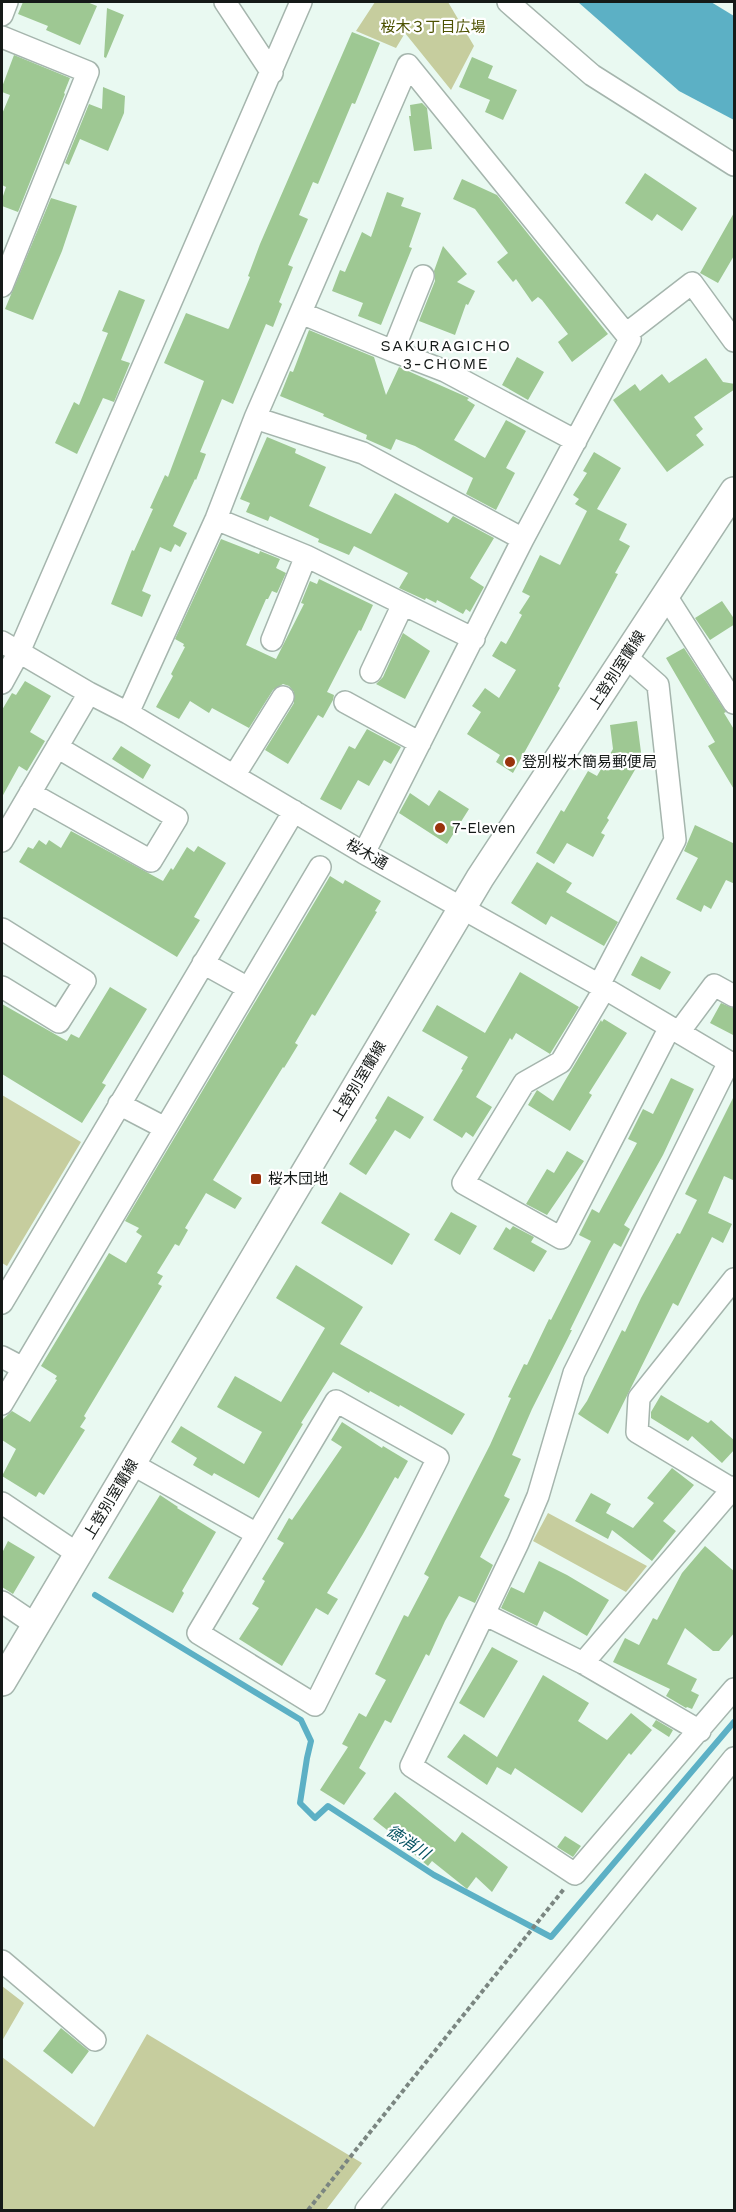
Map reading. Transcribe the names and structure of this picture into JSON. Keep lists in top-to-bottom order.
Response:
{
  "streets": {
    "main road": ["上登別室蘭線"],
    "street": ["桜木通"]
  },
  "crossings": [
    ["上登別室蘭線", "桜木通"]
  ],
  "districts": ["SAKURAGICHO 3-CHOME"],
  "water": ["徳消川"],
  "parks": ["桜木３丁目広場"],
  "places": {
    "other": ["登別桜木簡易郵便局", "7-Eleven"],
    "transit": ["桜木団地"]
  }
}
